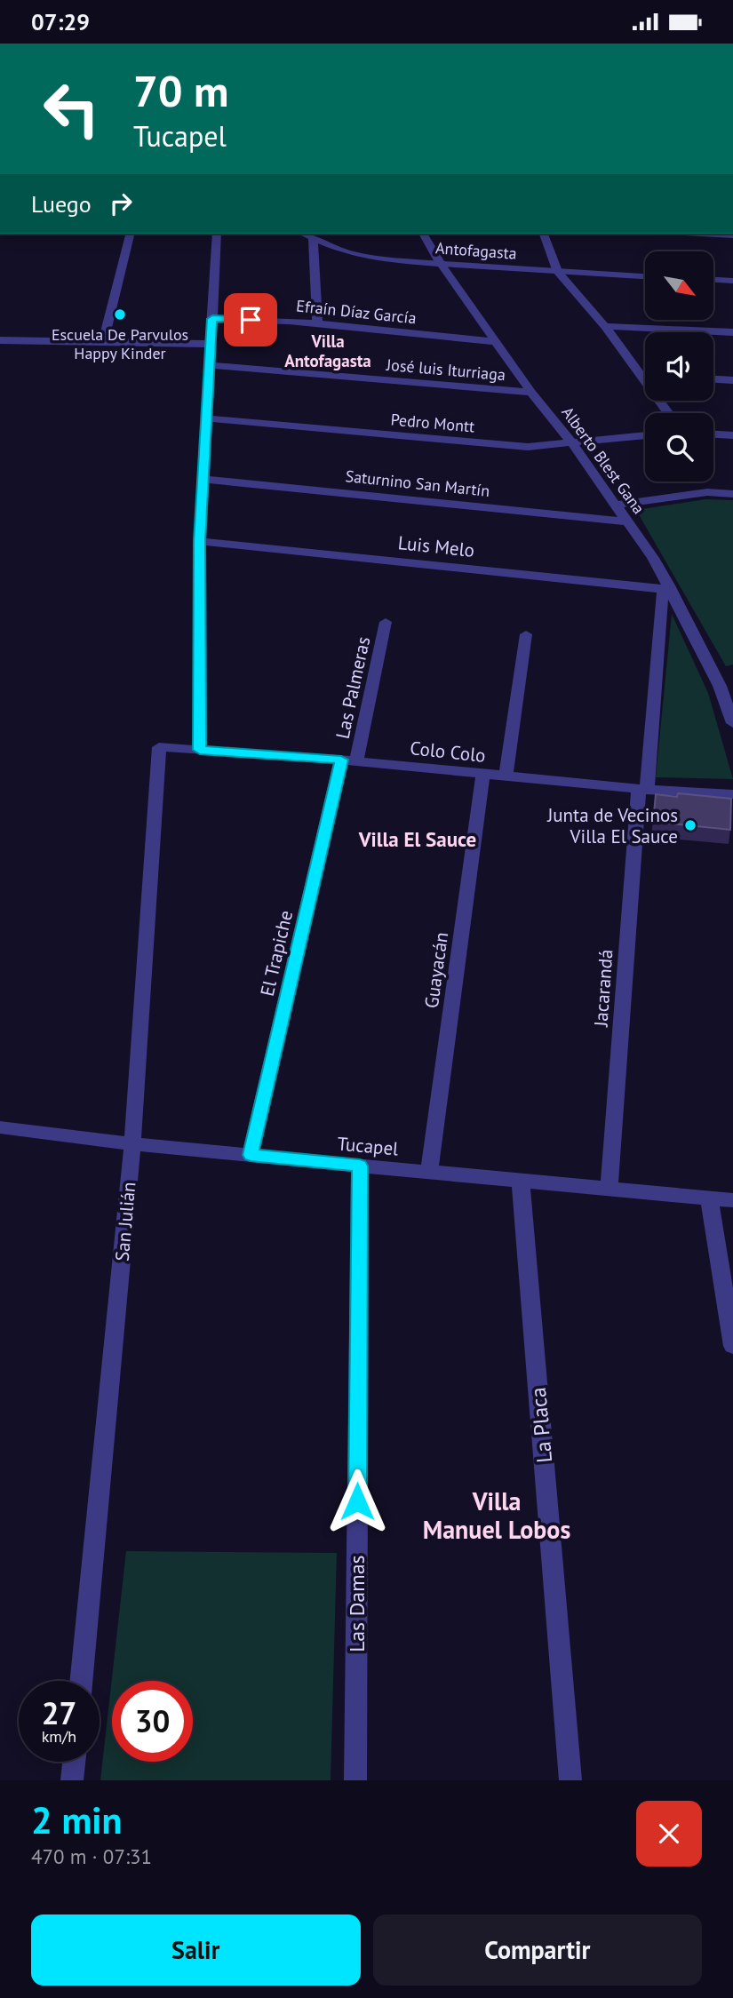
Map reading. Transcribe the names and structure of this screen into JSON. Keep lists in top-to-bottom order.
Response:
{
  "streets": {
    "street": [
      "Antofagasta",
      "Efraín Díaz García",
      "José luis Iturriaga",
      "Pedro Montt",
      "Alberto Blest Gana",
      "Saturnino San Martín",
      "Luis Melo",
      "Las Palmeras",
      "Colo Colo",
      "El Trapiche",
      "Guayacán",
      "Jacarandá",
      "Tucapel",
      "San Julián",
      "La Placa",
      "Las Damas"
    ]
  },
  "crossings": [
    ["Antofagasta", "Alberto Blest Gana"],
    ["Efraín Díaz García", "Alberto Blest Gana"],
    ["José luis Iturriaga", "Alberto Blest Gana"],
    ["Pedro Montt", "Alberto Blest Gana"],
    ["Alberto Blest Gana", "Saturnino San Martín"],
    ["Alberto Blest Gana", "Luis Melo"],
    ["Alberto Blest Gana", "Jacarandá"],
    ["Luis Melo", "Jacarandá"],
    ["Las Palmeras", "Colo Colo"],
    ["Las Palmeras", "El Trapiche"],
    ["Colo Colo", "El Trapiche"],
    ["Colo Colo", "Guayacán"],
    ["Colo Colo", "Jacarandá"],
    ["Colo Colo", "San Julián"],
    ["El Trapiche", "Tucapel"],
    ["Guayacán", "Tucapel"],
    ["Jacarandá", "Tucapel"],
    ["Tucapel", "San Julián"],
    ["Tucapel", "La Placa"],
    ["Tucapel", "Las Damas"]
  ],
  "districts": ["Villa Antofagasta", "Villa El Sauce", "Villa Manuel Lobos"],
  "places": ["Escuela De Parvulos Happy Kinder", "Junta de Vecinos Villa El Sauce"],
  "north": "bottom right",
  "page": {
    "status": "07:29",
    "turn": ["70 m", "Tucapel"],
    "then": "Luego",
    "speed": "27 km/h",
    "limit": "30",
    "heading": ["2 min", "470 m · 07:31"],
    "buttons": ["Salir", "Compartir"]
  }
}
